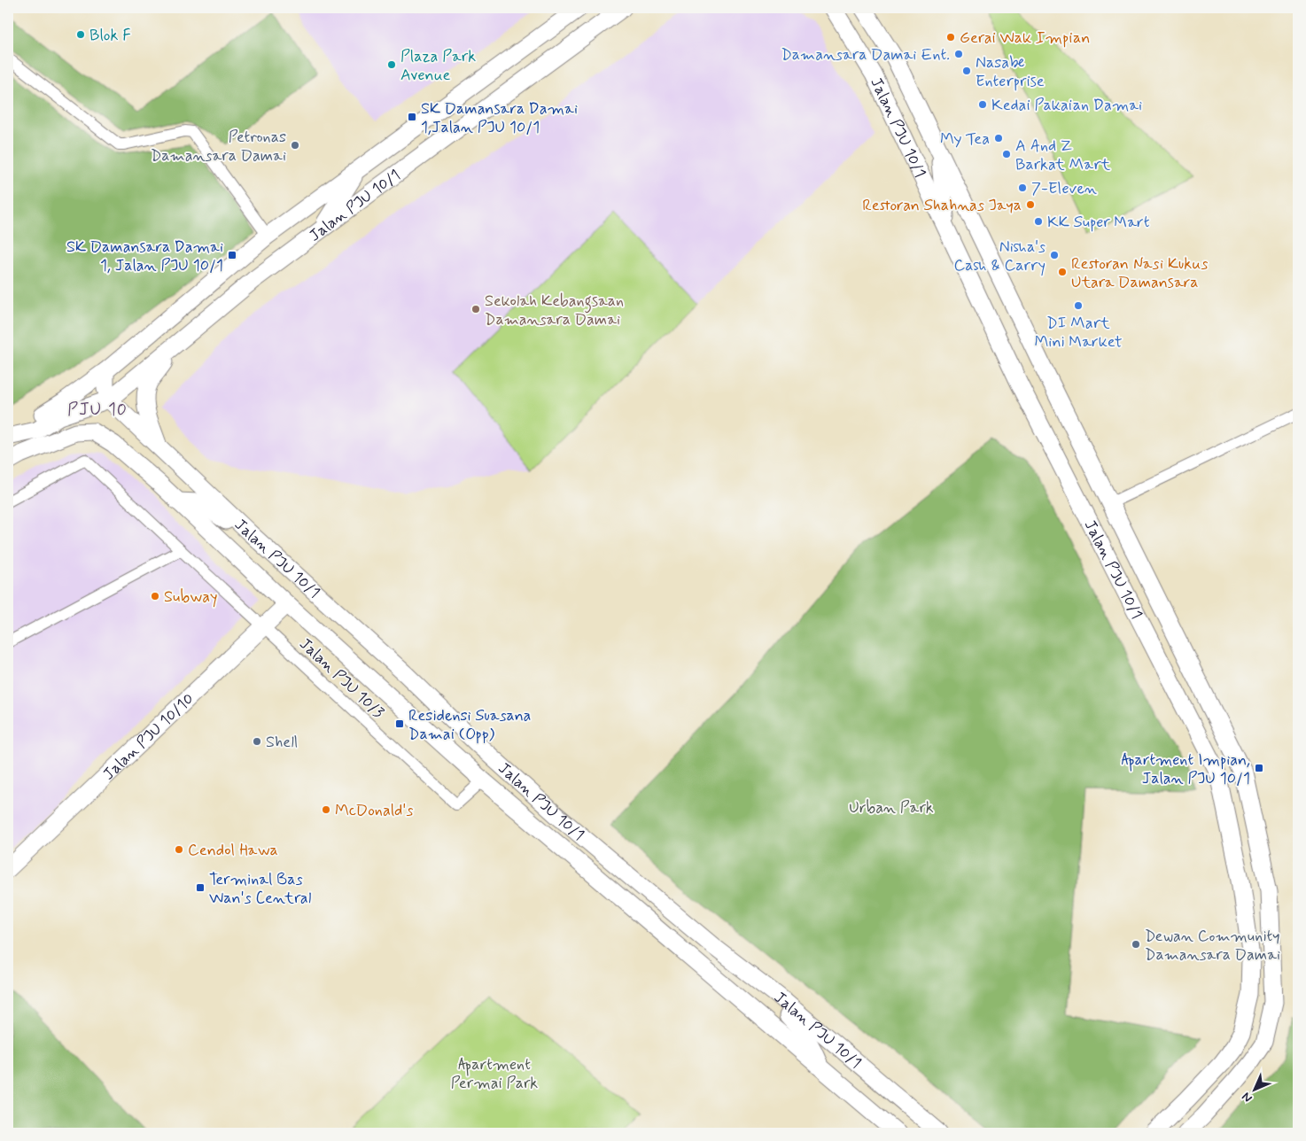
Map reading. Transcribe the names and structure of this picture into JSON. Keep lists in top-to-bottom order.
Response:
{
  "streets": {
    "street": ["Jalan PJU 10/1", "Jalan PJU 10/3", "Jalan PJU 10/10"]
  },
  "crossings": [
    ["Jalan PJU 10/1", "Jalan PJU 10/3"],
    ["Jalan PJU 10/1", "Jalan PJU 10/10"],
    ["Jalan PJU 10/3", "Jalan PJU 10/10"]
  ],
  "districts": ["PJU 10"],
  "parks": ["Urban Park", "Apartment Permai Park"],
  "places": {
    "other": [
      "Blok F",
      "Gerai Wak Impian",
      "Damansara Damai Ent.",
      "Plaza Park Avenue",
      "Nasabe Enterprise",
      "Kedai Pakaian Damai",
      "My Tea",
      "Petronas Damansara Damai",
      "A And Z Barkat Mart",
      "7-Eleven",
      "Restoran Shahnas Jaya",
      "KK Super Mart",
      "Nisha's Cash & Carry",
      "Restoran Nasi Kukus Utara Damansara",
      "DI Mart Mini Market",
      "Sekolah Kebangsaan Damansara Damai",
      "Subway",
      "Shell",
      "McDonald's",
      "Cendol Hawa",
      "Dewan Community Damansara Damai"
    ],
    "transit": [
      "SK Damansara Damai 1,Jalan PJU 10/1",
      "SK Damansara Damai 1, Jalan PJU 10/1",
      "Residensi Suasana Damai (Opp)",
      "Apartment Impian, Jalan PJU 10/1",
      "Terminal Bas Wan's Central"
    ]
  },
  "north": "bottom left"
}
